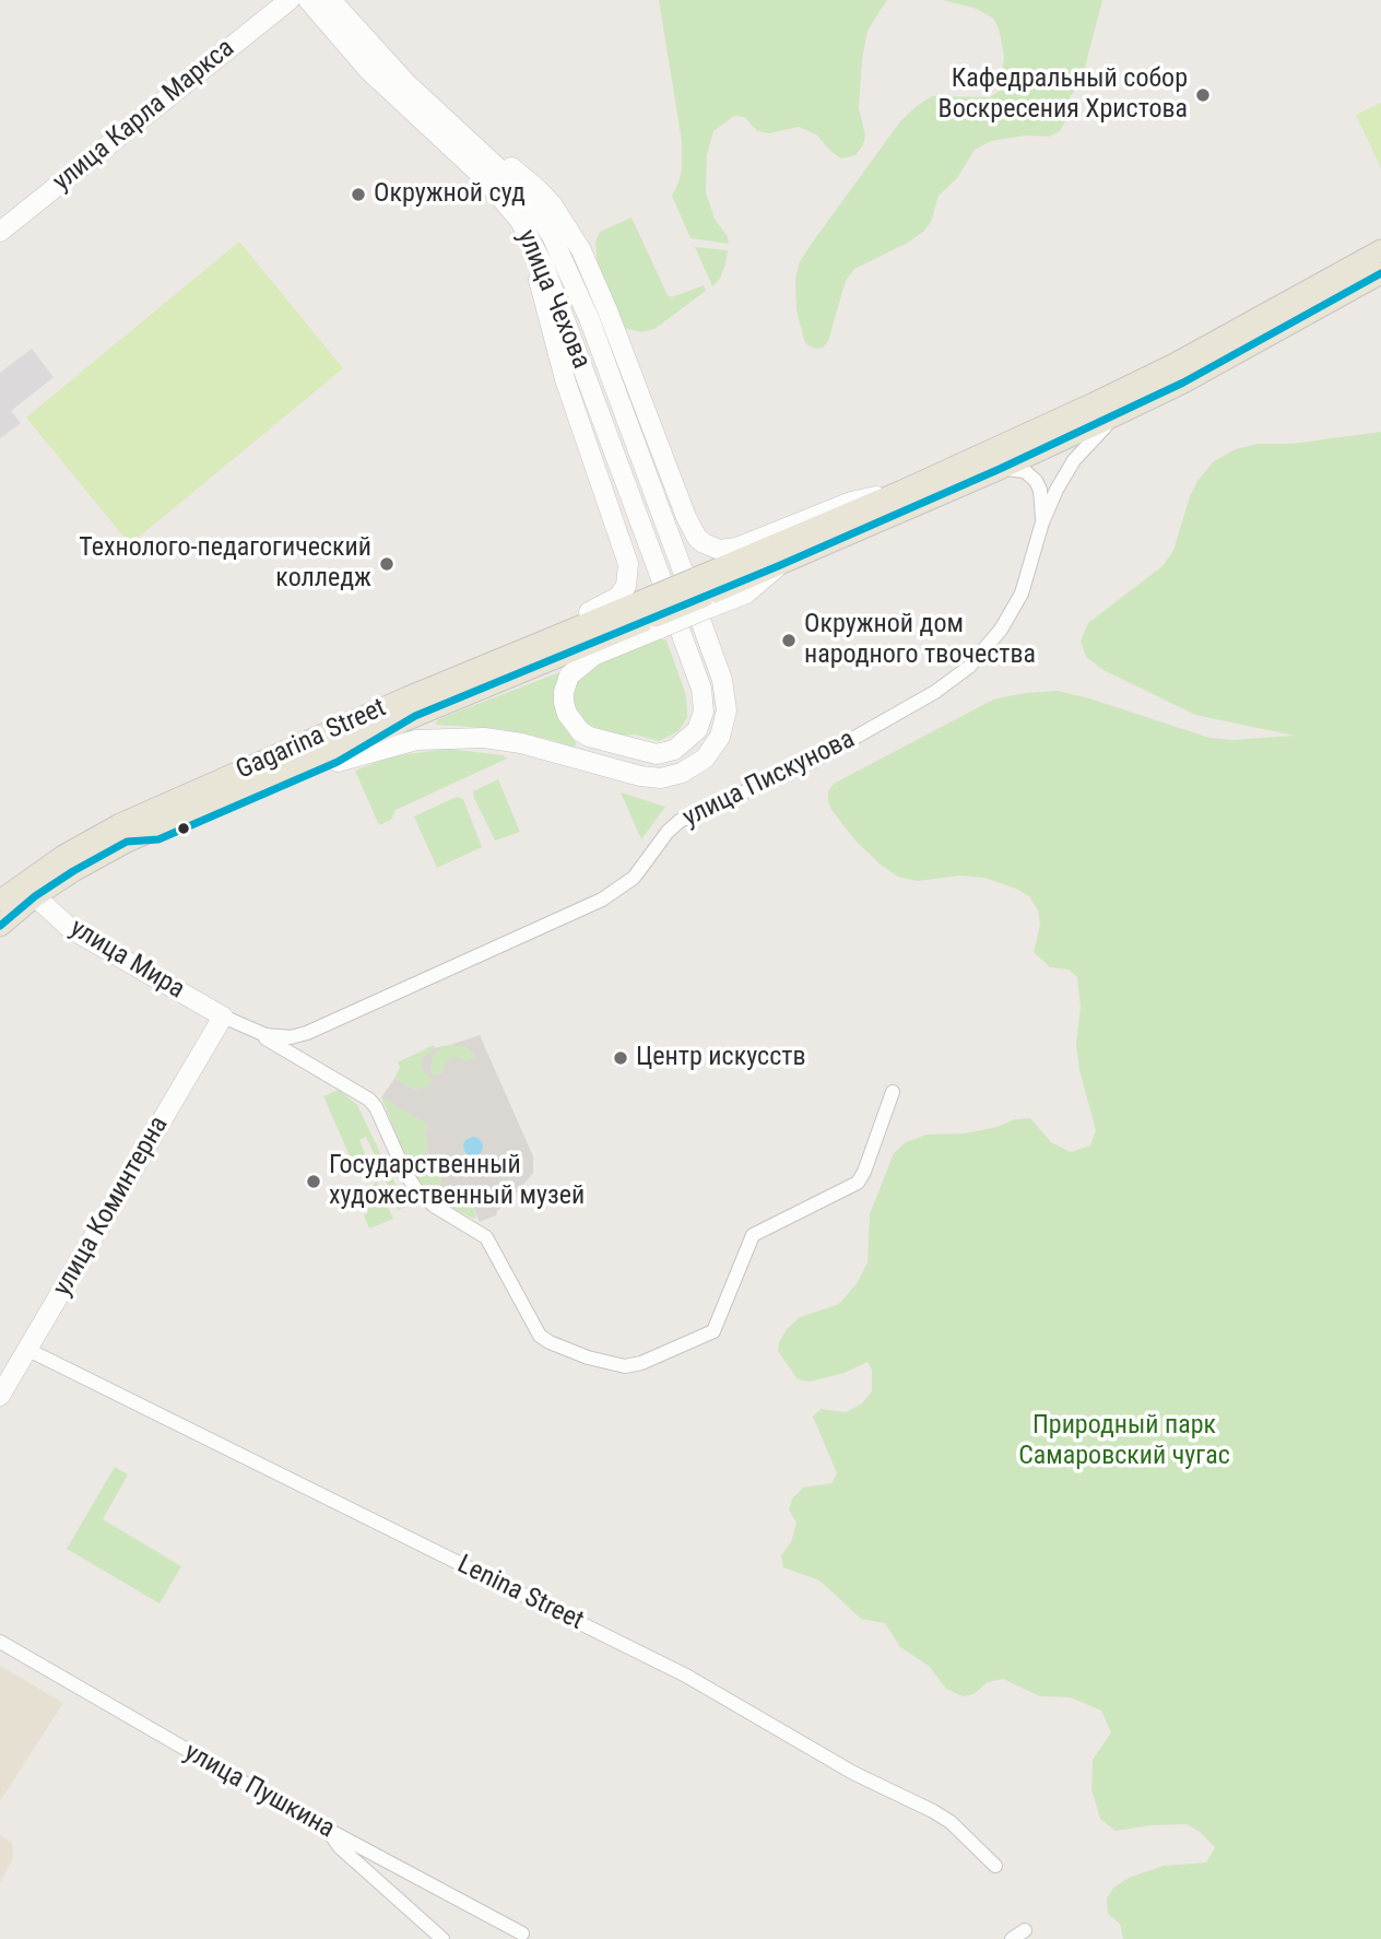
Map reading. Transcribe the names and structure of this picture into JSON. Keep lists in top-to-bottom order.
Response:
{
  "streets": {
    "main road": [
      "улица Карла Маркса",
      "улица Чехова",
      "Gagarina Street",
      "улица Мира",
      "улица Коминтерна"
    ],
    "street": ["улица Пискунова", "Lenina Street", "улица Пушкина"]
  },
  "crossings": [
    ["улица Чехова", "Gagarina Street"],
    ["Gagarina Street", "улица Мира"],
    ["улица Пискунова", "улица Мира"],
    ["улица Пискунова", "улица Коминтерна"],
    ["улица Мира", "улица Коминтерна"],
    ["улица Коминтерна", "Lenina Street"]
  ],
  "parks": ["Природный парк Самаровский чугас"],
  "places": [
    "Кафедральный собор Воскресения Христова",
    "Окружной суд",
    "Технолого-педагогический колледж",
    "Окружной дом народного твочества",
    "Центр искусств",
    "Государственный художественный музей"
  ]
}
